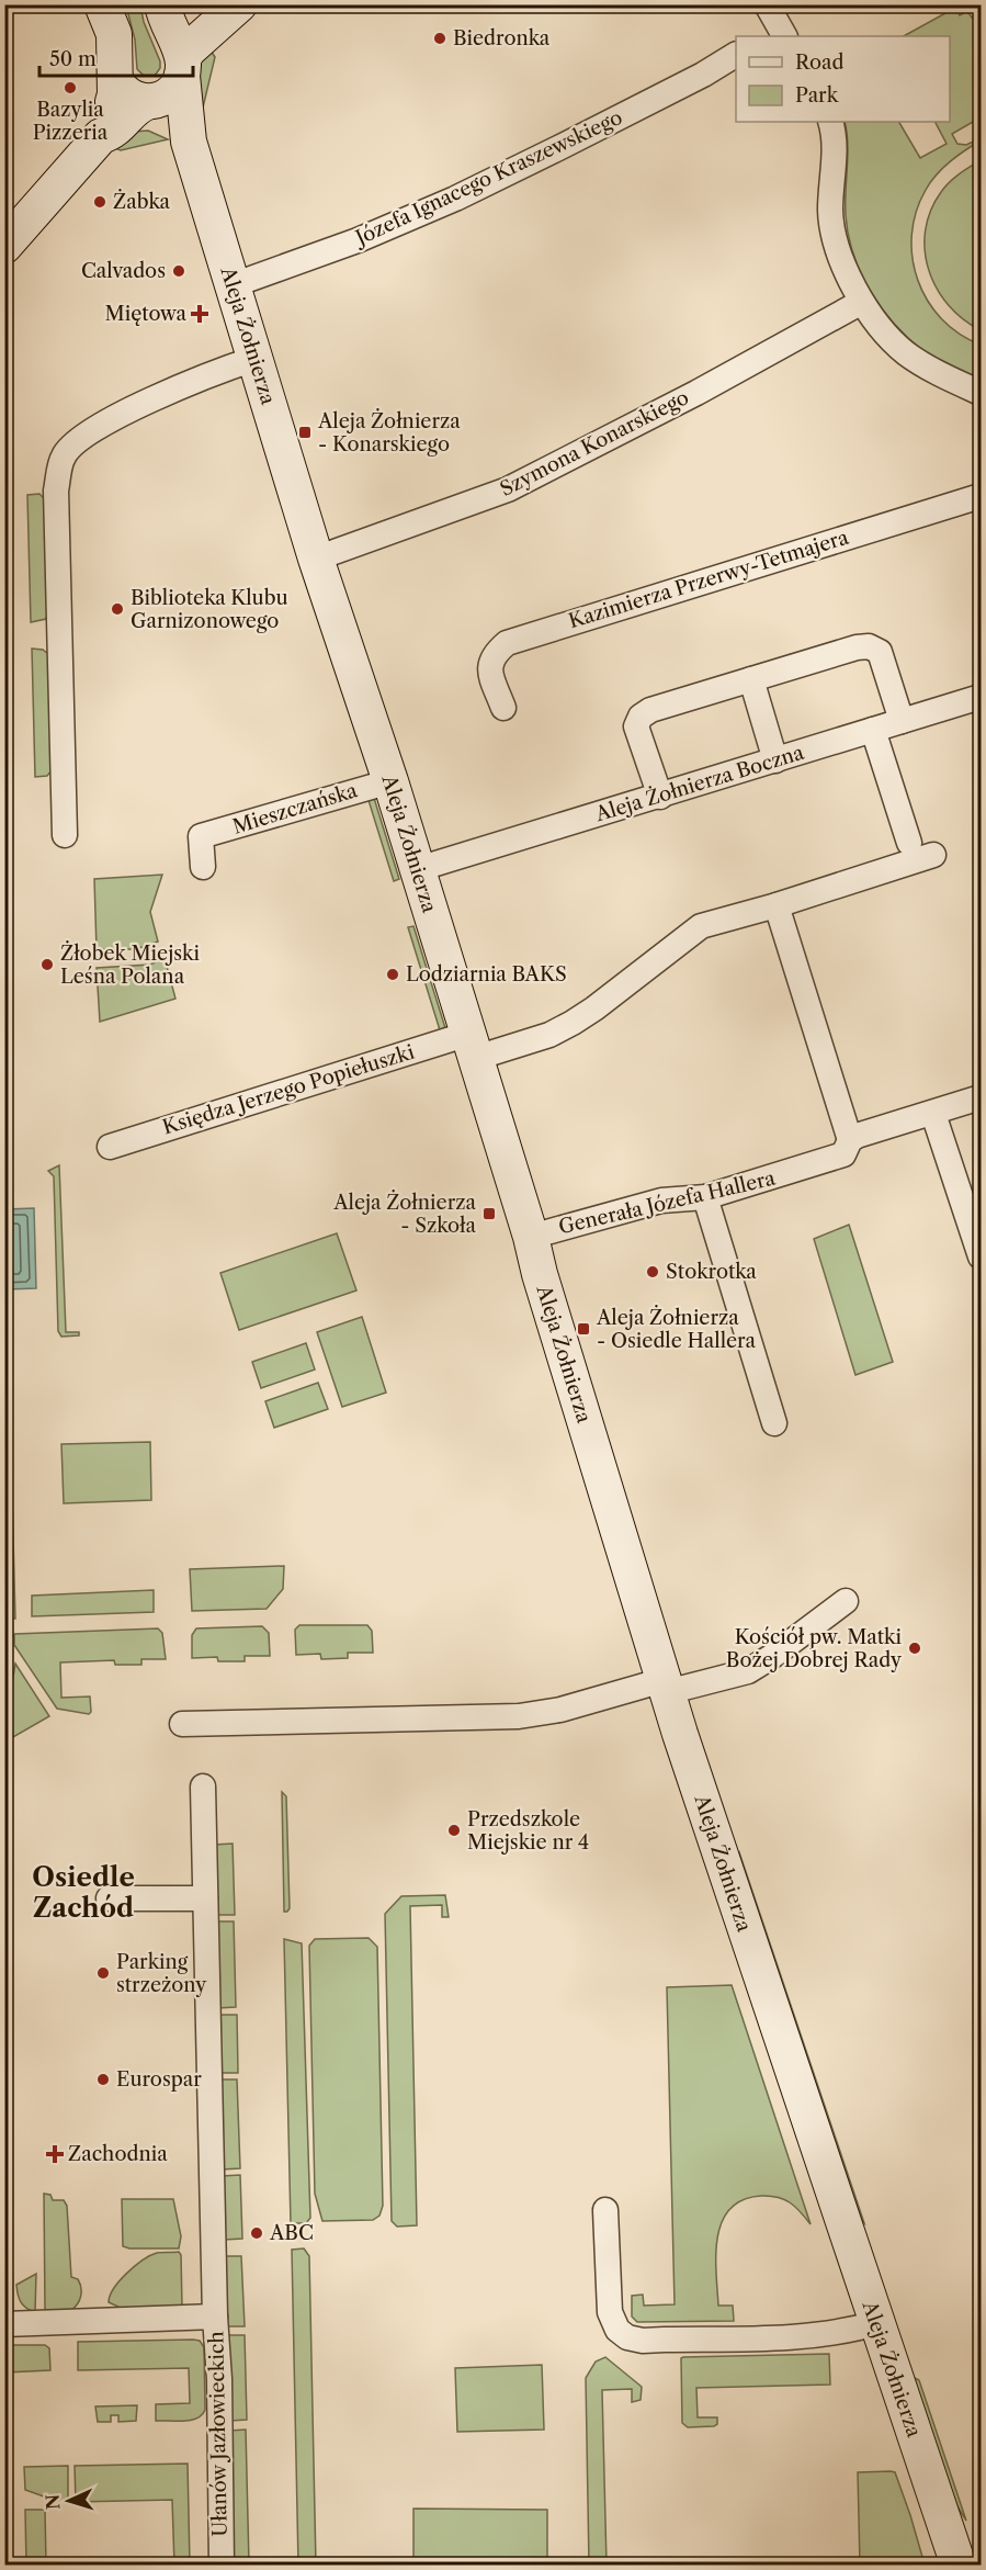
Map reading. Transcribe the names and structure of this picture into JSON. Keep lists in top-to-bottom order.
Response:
{
  "streets": {
    "street": [
      "Józefa Ignacego Kraszewskiego",
      "Aleja Żołnierza",
      "Szymona Konarskiego",
      "Kazimierza Przerwy-Tetmajera",
      "Aleja Żołnierza Boczna",
      "Mieszczańska",
      "Księdza Jerzego Popiełuszki",
      "Generała Józefa Hallera",
      "Ułanów Jazłowieckich"
    ]
  },
  "crossings": [
    ["Józefa Ignacego Kraszewskiego", "Aleja Żołnierza"],
    ["Aleja Żołnierza", "Szymona Konarskiego"],
    ["Aleja Żołnierza", "Aleja Żołnierza Boczna"],
    ["Aleja Żołnierza", "Mieszczańska"],
    ["Aleja Żołnierza", "Księdza Jerzego Popiełuszki"],
    ["Aleja Żołnierza", "Generała Józefa Hallera"]
  ],
  "districts": ["Osiedle Zachód"],
  "places": {
    "other": [
      "Biedronka",
      "Bazylia Pizzeria",
      "Żabka",
      "Calvados",
      "Biblioteka Klubu Garnizonowego",
      "Żłobek Miejski Leśna Polana",
      "Lodziarnia BAKS",
      "Stokrotka",
      "Kościół pw. Matki Bożej Dobrej Rady",
      "Przedszkole Miejskie nr 4",
      "Parking strzeżony",
      "Eurospar",
      "ABC"
    ],
    "health": ["Miętowa", "Zachodnia"],
    "transit": ["Aleja Żołnierza - Konarskiego", "Aleja Żołnierza - Szkoła", "Aleja Żołnierza - Osiedle Hallera"]
  },
  "legend": ["Road", "Park"],
  "scale_bar": "50 m",
  "north": "left"
}
